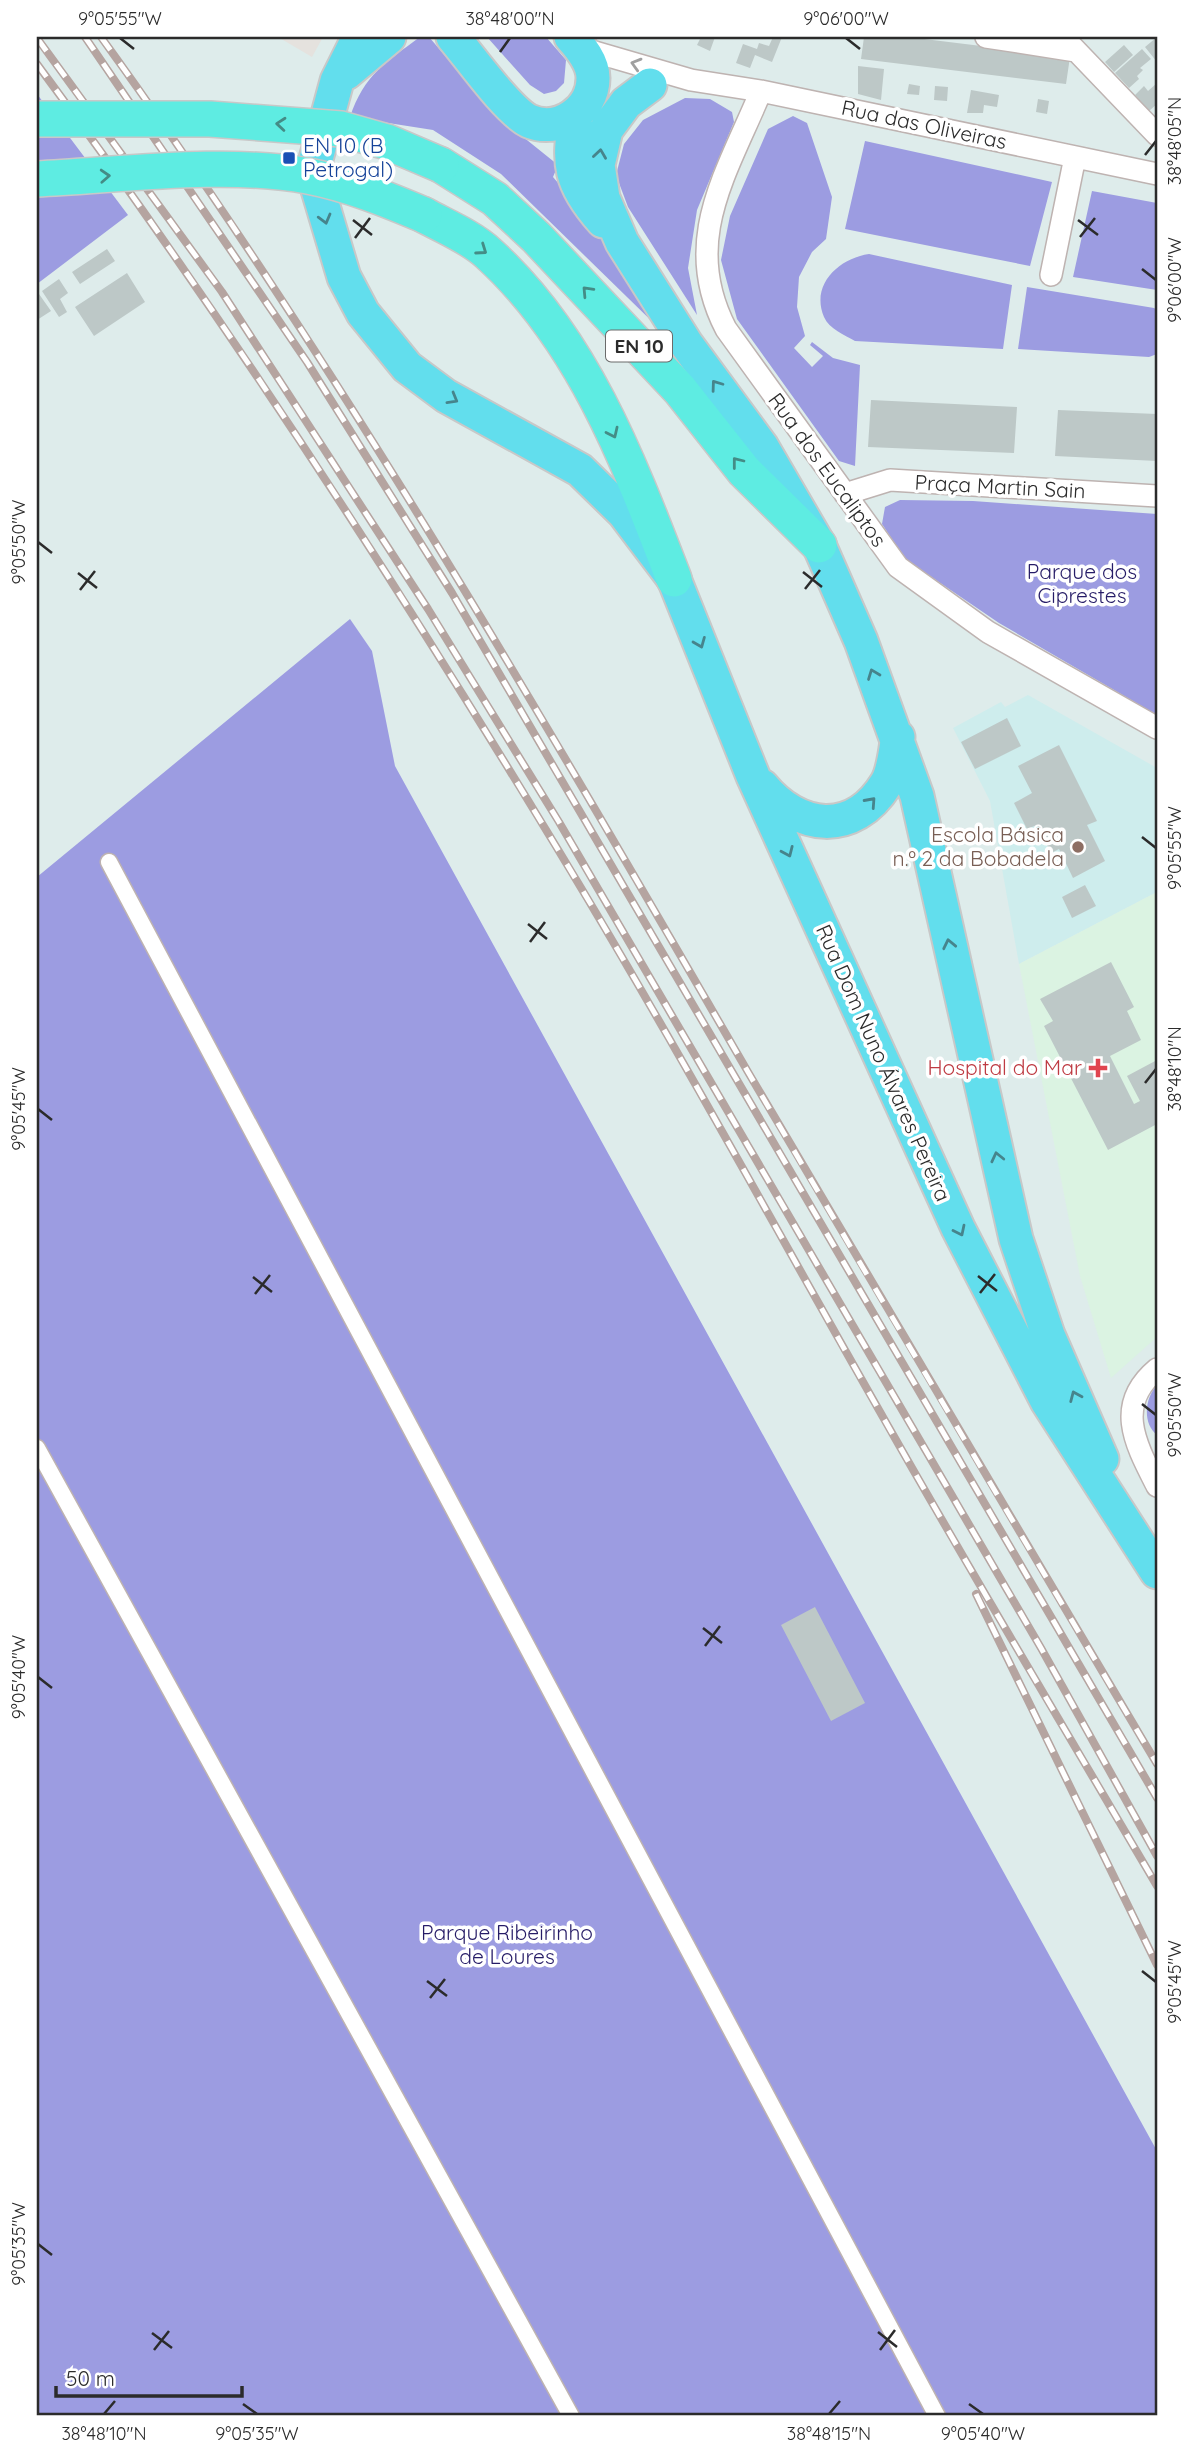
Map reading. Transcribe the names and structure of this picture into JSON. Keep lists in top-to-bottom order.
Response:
{
  "streets": {
    "highway": ["EN 10"],
    "main road": ["Rua Dom Nuno Álvares Pereira"],
    "street": ["Rua das Oliveiras", "Rua dos Eucaliptos", "Praça Martin Sain"]
  },
  "crossings": [
    ["Rua das Oliveiras", "EN 10"],
    ["Rua das Oliveiras", "Rua dos Eucaliptos"],
    ["EN 10", "Rua Dom Nuno Álvares Pereira"],
    ["Rua dos Eucaliptos", "Praça Martin Sain"]
  ],
  "parks": ["Parque dos Ciprestes", "Parque Ribeirinho de Loures"],
  "places": {
    "transit": ["EN 10 (B Petrogal)"],
    "other": ["Escola Básica n.º 2 da Bobadela"],
    "health": ["Hospital do Mar"]
  },
  "scale_bar": "50 m",
  "coordinates": [
    "9°05'55\"W",
    "38°48'00\"N",
    "9°06'00\"W",
    "38°48'05\"N",
    "9°05'50\"W",
    "38°48'10\"N",
    "9°05'45\"W",
    "9°05'40\"W",
    "9°05'35\"W",
    "38°48'15\"N"
  ]
}
